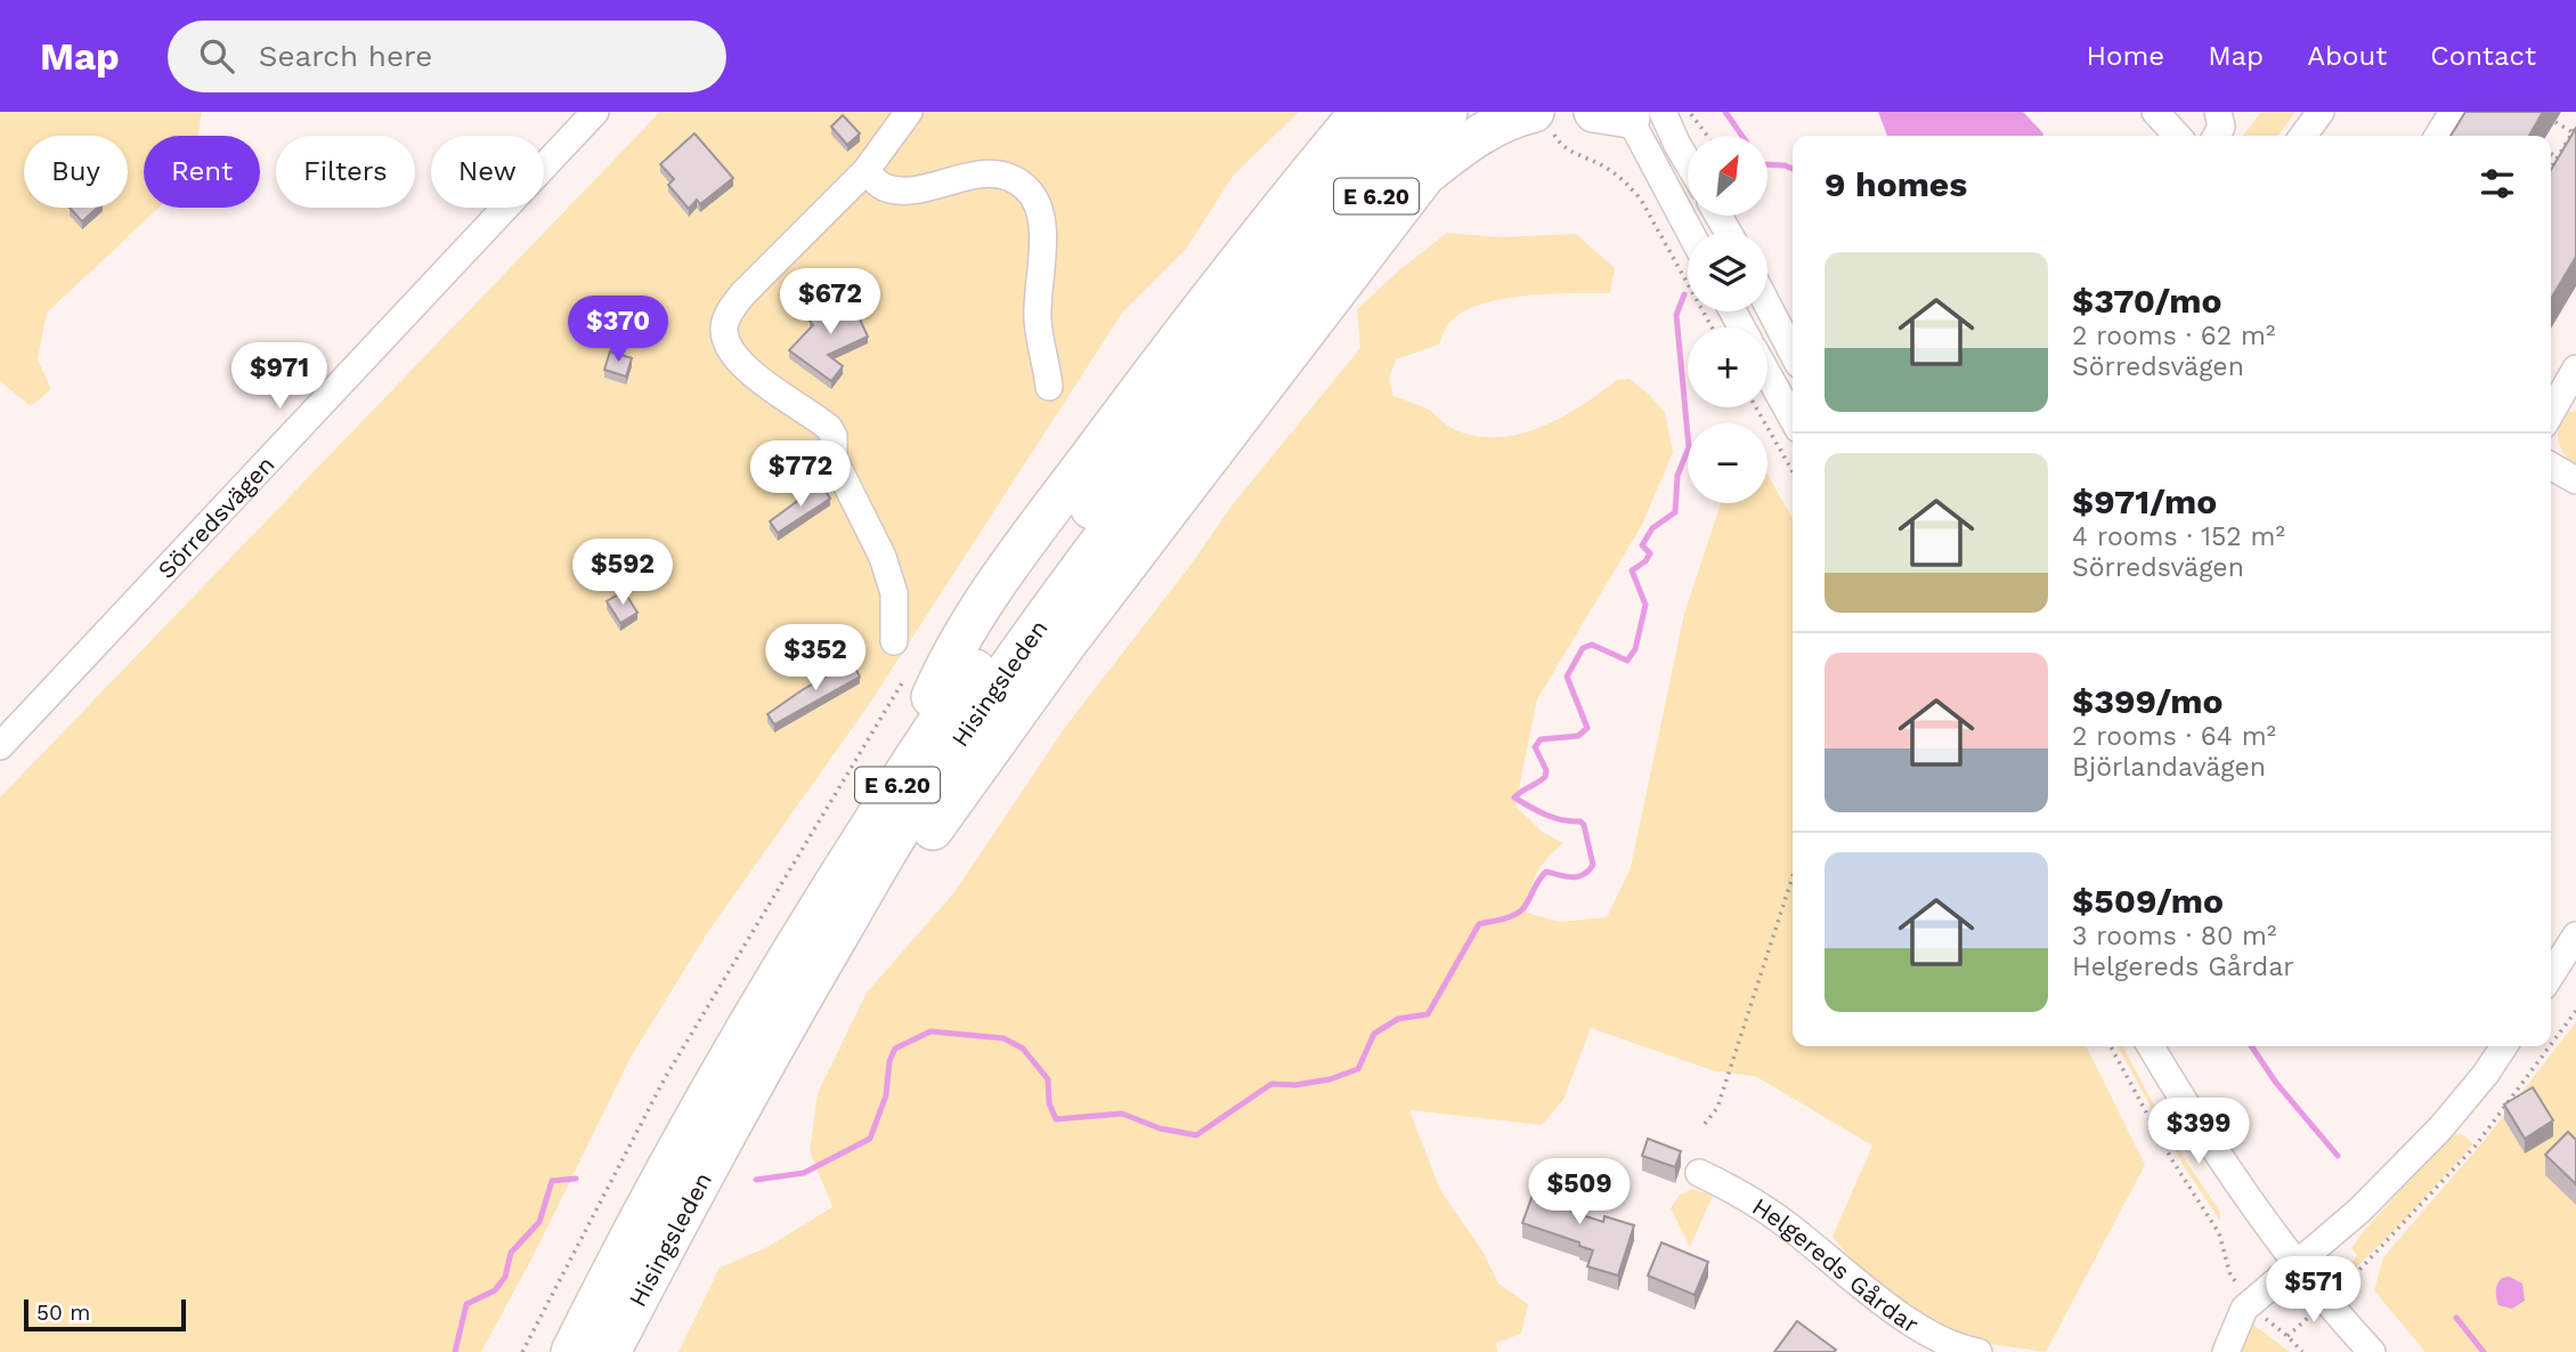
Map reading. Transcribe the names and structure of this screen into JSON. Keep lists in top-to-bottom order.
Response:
{
  "streets": {
    "highway": ["E 6.20", "Hisingsleden"],
    "street": ["Sörredsvägen", "Helgereds Gårdar"]
  },
  "scale_bar": "50 m",
  "north": "top right",
  "page": {
    "header": "Map",
    "search": "Search here",
    "nav": [
      "Home",
      "Map",
      "About",
      "Contact"
    ],
    "map_buttons": ["+", "−"],
    "chip": [
      "Buy",
      "Rent",
      "Filters",
      "New"
    ],
    "heading": "9 homes",
    "list": [
      {
        "name": "$370/mo",
        "note": "2 rooms · 62 m² · Sörredsvägen"
      },
      {
        "name": "$971/mo",
        "note": "4 rooms · 152 m² · Sörredsvägen"
      },
      {
        "name": "$399/mo",
        "note": "2 rooms · 64 m² · Björlandavägen"
      },
      {
        "name": "$509/mo",
        "note": "3 rooms · 80 m² · Helgereds Gårdar"
      }
    ],
    "price": [
      "$672",
      "$370",
      "$971",
      "$772",
      "$592",
      "$352",
      "$399",
      "$509",
      "$571"
    ],
    "scale": "50 m"
  }
}
